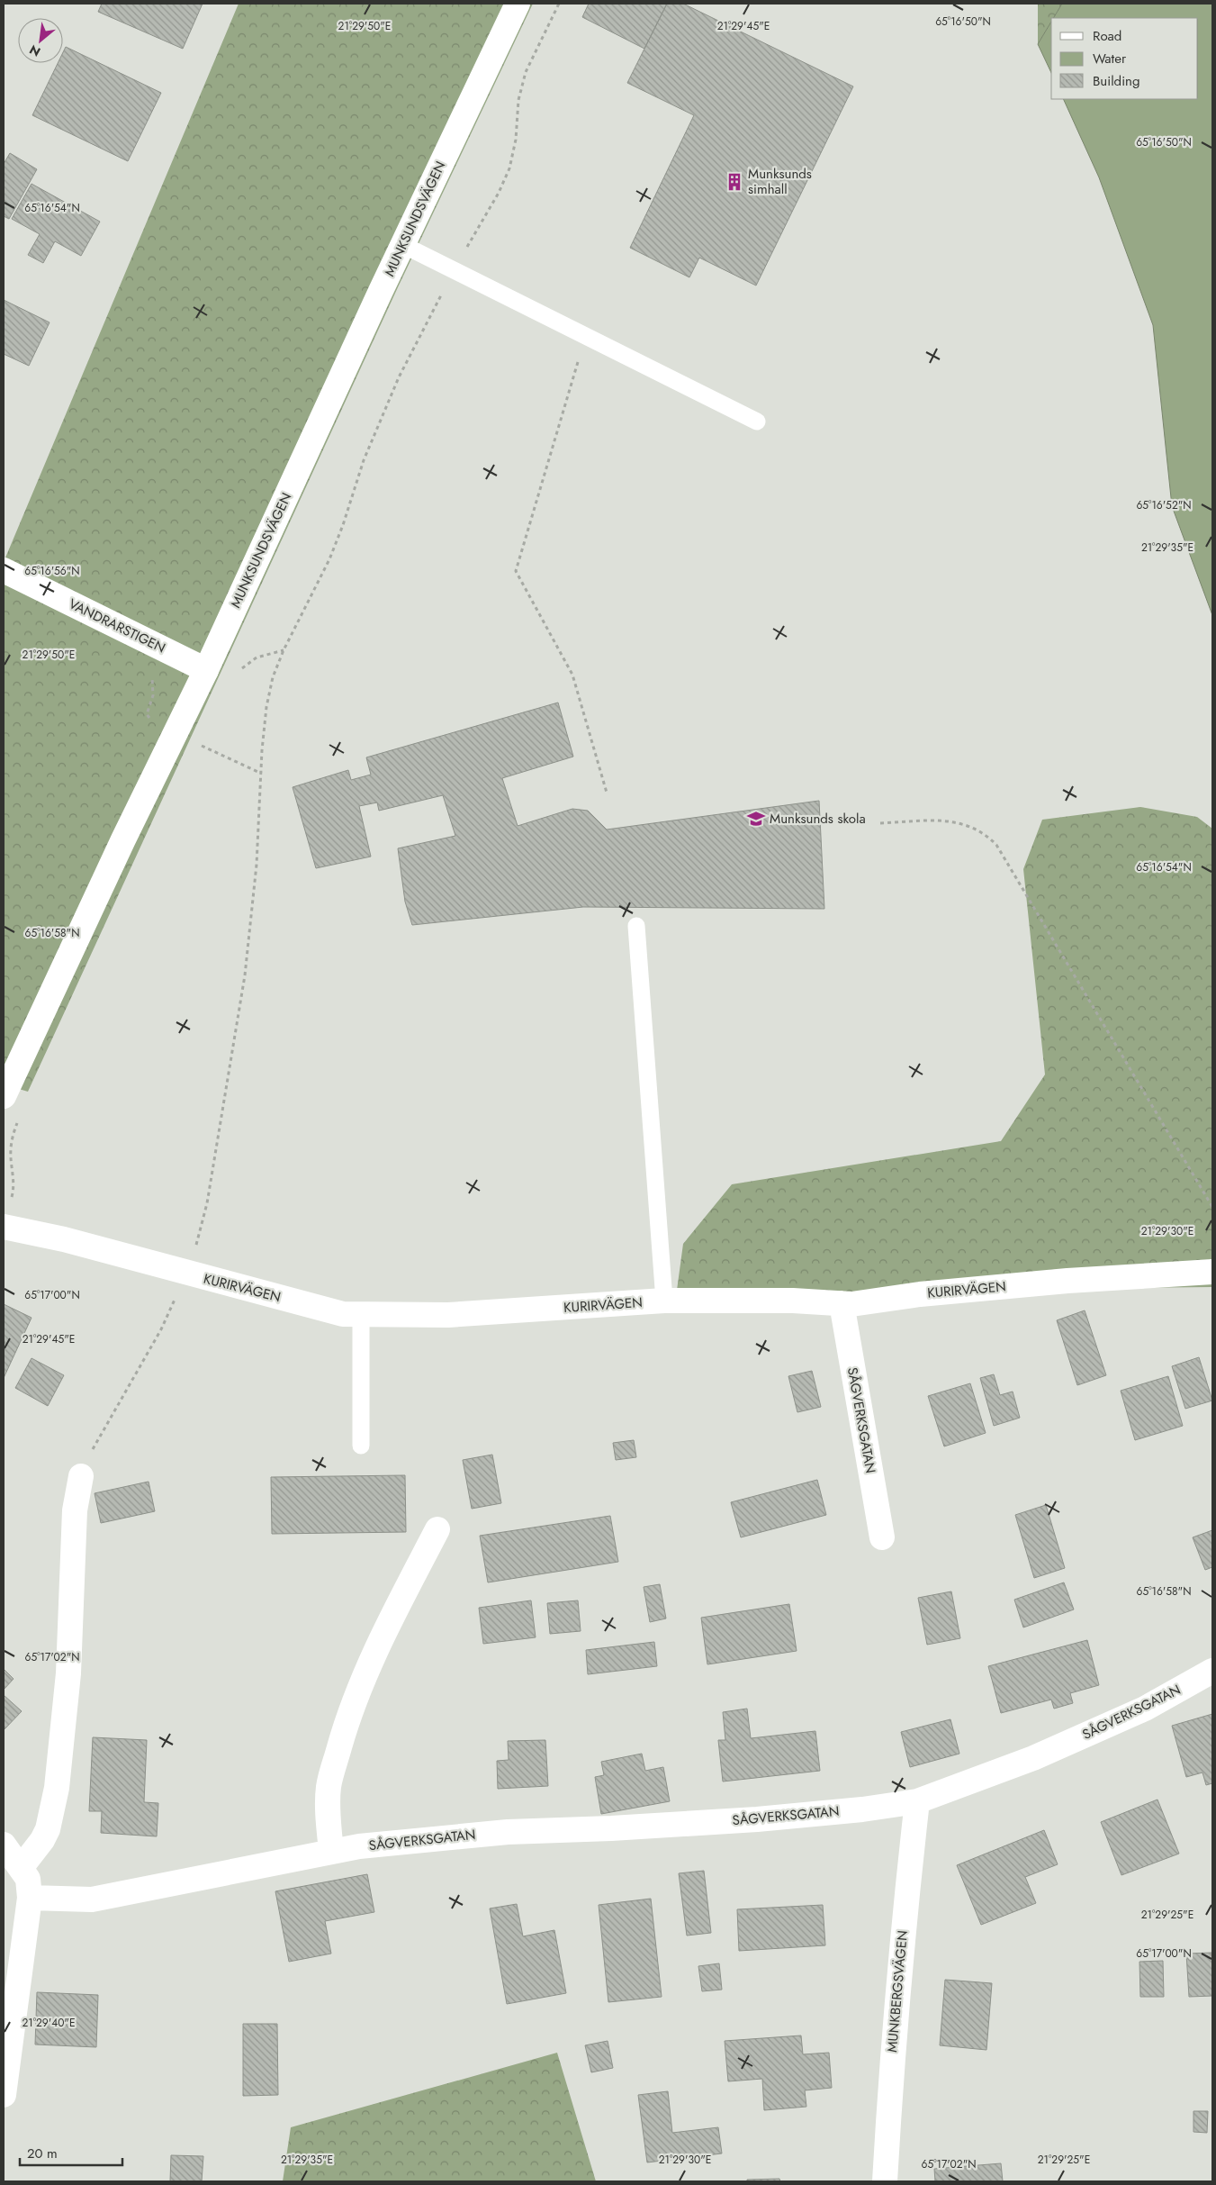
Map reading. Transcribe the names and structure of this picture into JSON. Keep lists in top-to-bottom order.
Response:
{
  "streets": {
    "street": [
      "MUNKSUNDSVÄGEN",
      "VANDRARSTIGEN",
      "KURIRVÄGEN",
      "SÅGVERKSGATAN",
      "MUNKBERGSVÄGEN"
    ]
  },
  "crossings": [
    ["MUNKSUNDSVÄGEN", "VANDRARSTIGEN"],
    ["KURIRVÄGEN", "SÅGVERKSGATAN"],
    ["SÅGVERKSGATAN", "MUNKBERGSVÄGEN"]
  ],
  "places": {
    "building": ["Munksunds simhall"],
    "school or university": ["Munksunds skola"]
  },
  "legend": ["Road", "Water", "Building"],
  "scale_bar": "20 m",
  "north": "bottom left",
  "coordinates": [
    "65°16'50\"N",
    "21°29'50\"E",
    "21°29'45\"E",
    "65°16'54\"N",
    "65°16'52\"N",
    "21°29'35\"E",
    "65°16'56\"N",
    "65°16'58\"N",
    "21°29'30\"E",
    "65°17'00\"N",
    "65°17'02\"N",
    "21°29'25\"E",
    "21°29'40\"E"
  ]
}
